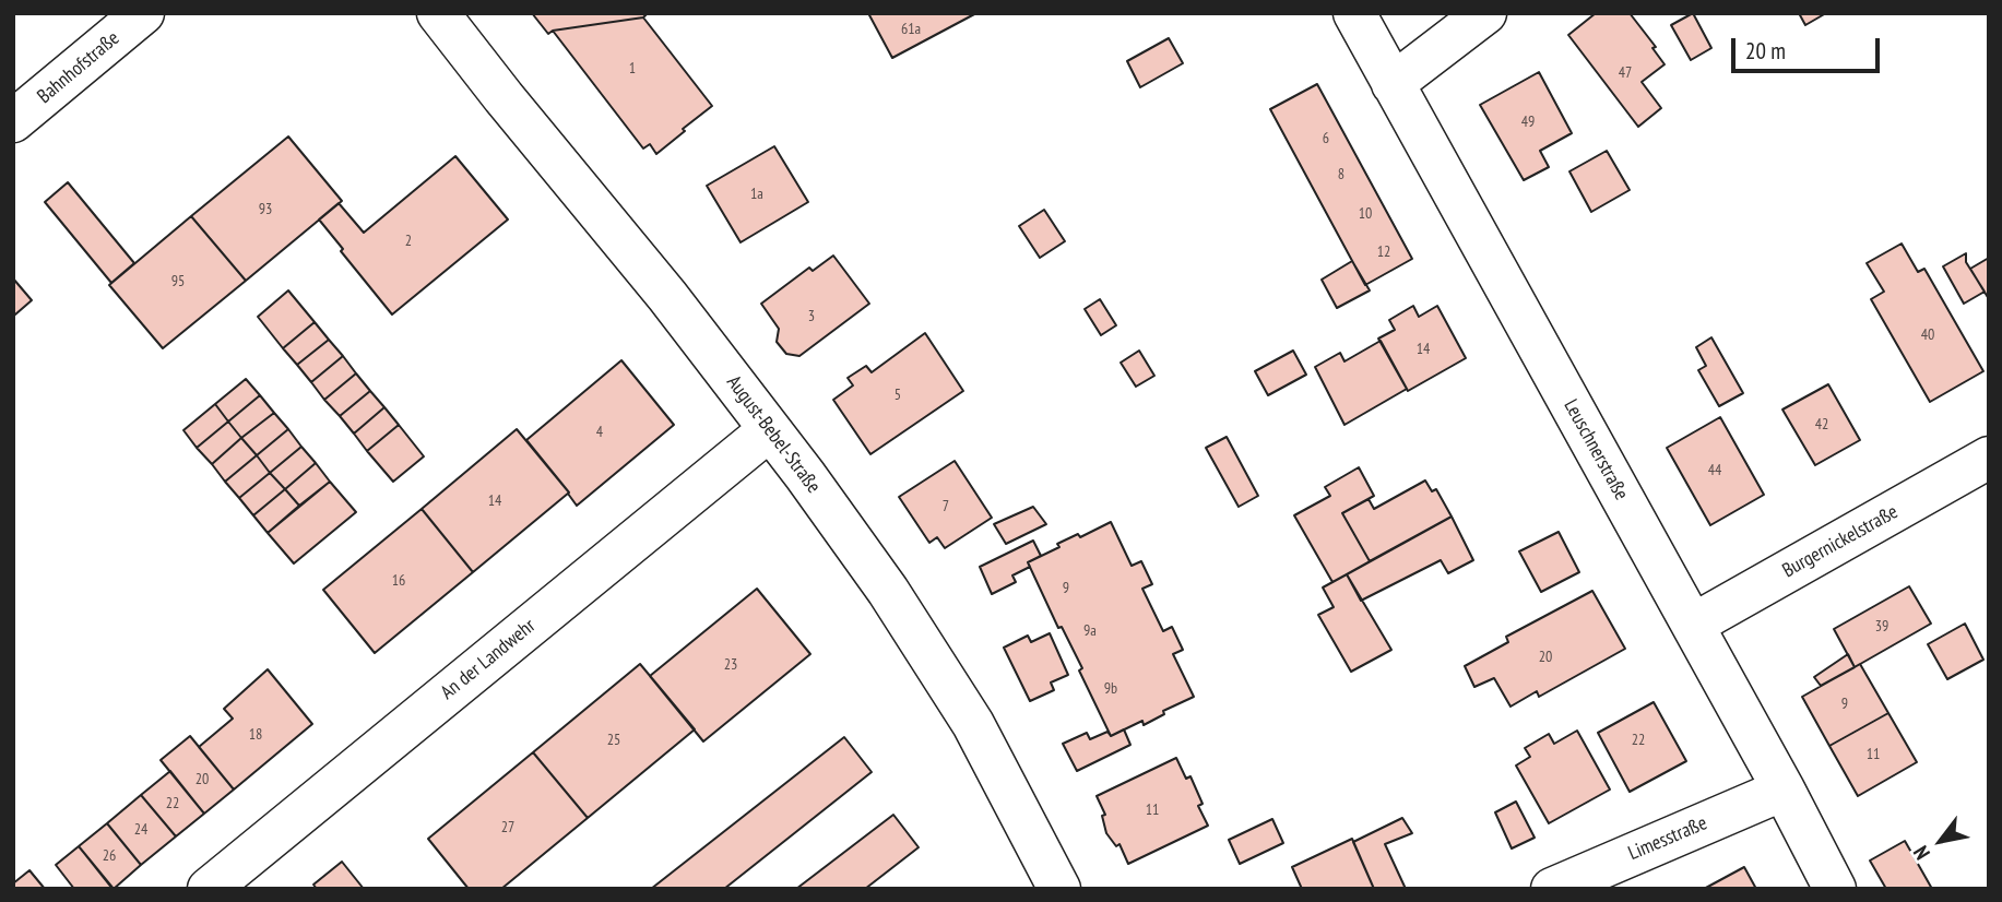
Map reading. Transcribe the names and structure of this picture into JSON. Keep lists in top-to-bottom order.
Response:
{
  "streets": {
    "street": [
      "Bahnhofstraße",
      "August-Bebel-Straße",
      "Leuschnerstraße",
      "Burgernickelstraße",
      "An der Landwehr",
      "Limesstraße"
    ]
  },
  "crossings": [
    ["August-Bebel-Straße", "An der Landwehr"],
    ["Leuschnerstraße", "Burgernickelstraße"],
    ["Leuschnerstraße", "Limesstraße"]
  ],
  "house_numbers": [
    "61a",
    "1",
    "47",
    "49",
    "6",
    "8",
    "1a",
    "93",
    "10",
    "2",
    "12",
    "95",
    "3",
    "40",
    "14",
    "5",
    "42",
    "4",
    "44",
    "14",
    "7",
    "16",
    "9",
    "39",
    "9a",
    "20",
    "23",
    "9b",
    "9",
    "18",
    "25",
    "22",
    "11",
    "20",
    "22",
    "11",
    "27",
    "24",
    "26"
  ],
  "scale_bar": "20 m",
  "north": "bottom left"
}
